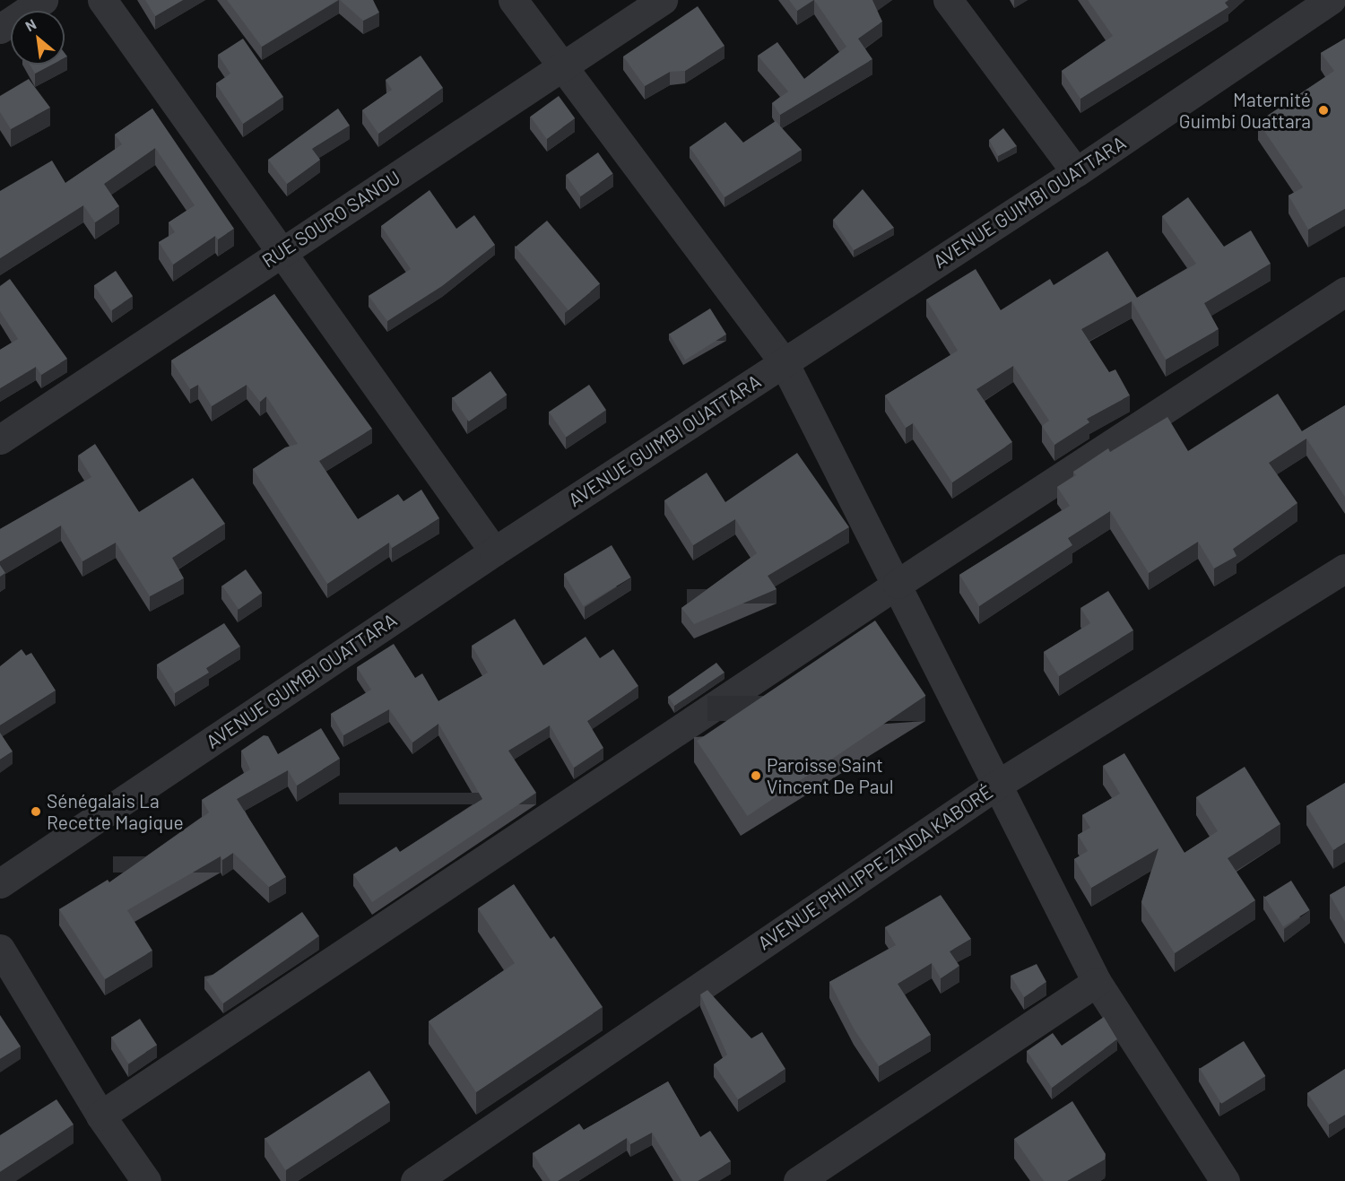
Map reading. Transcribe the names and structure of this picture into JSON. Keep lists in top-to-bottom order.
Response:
{
  "streets": {
    "street": ["AVENUE GUIMBI OUATTARA", "RUE SOURO SANOU", "AVENUE PHILIPPE ZINDA KABORÉ"]
  },
  "places": ["Maternité Guimbi Ouattara", "Paroisse Saint Vincent De Paul", "Sénégalais La Recette Magique"],
  "north": "top left"
}
